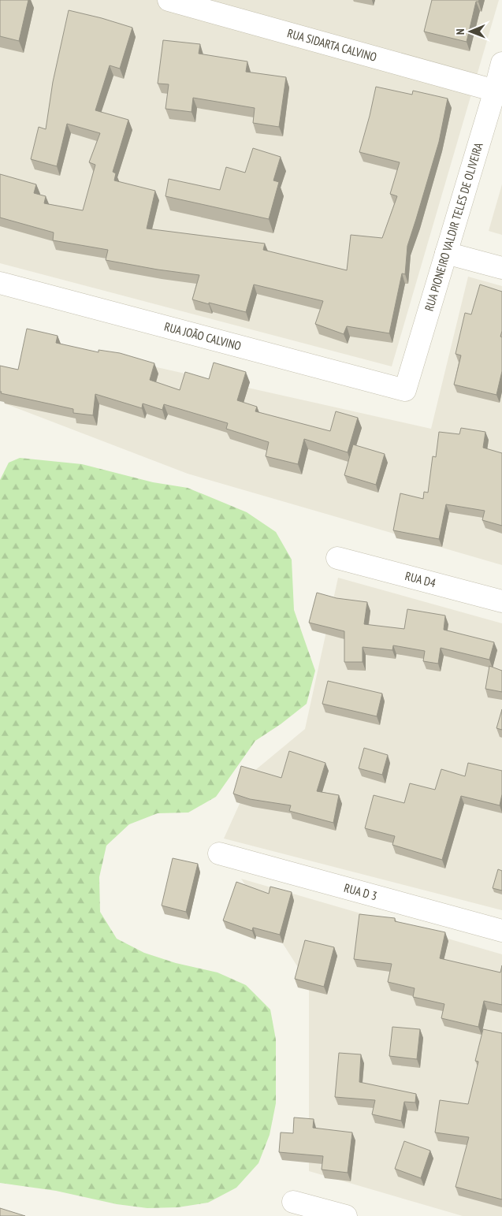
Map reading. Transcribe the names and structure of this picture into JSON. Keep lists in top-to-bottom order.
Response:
{
  "streets": {
    "street": [
      "RUA SIDARTA CALVINO",
      "RUA PIONEIRO VALDIR TELES DE OLIVEIRA",
      "RUA JOÃO CALVINO",
      "RUA D4",
      "RUA D 3"
    ]
  },
  "crossings": [
    ["RUA SIDARTA CALVINO", "RUA PIONEIRO VALDIR TELES DE OLIVEIRA"],
    ["RUA PIONEIRO VALDIR TELES DE OLIVEIRA", "RUA JOÃO CALVINO"]
  ],
  "north": "left"
}
